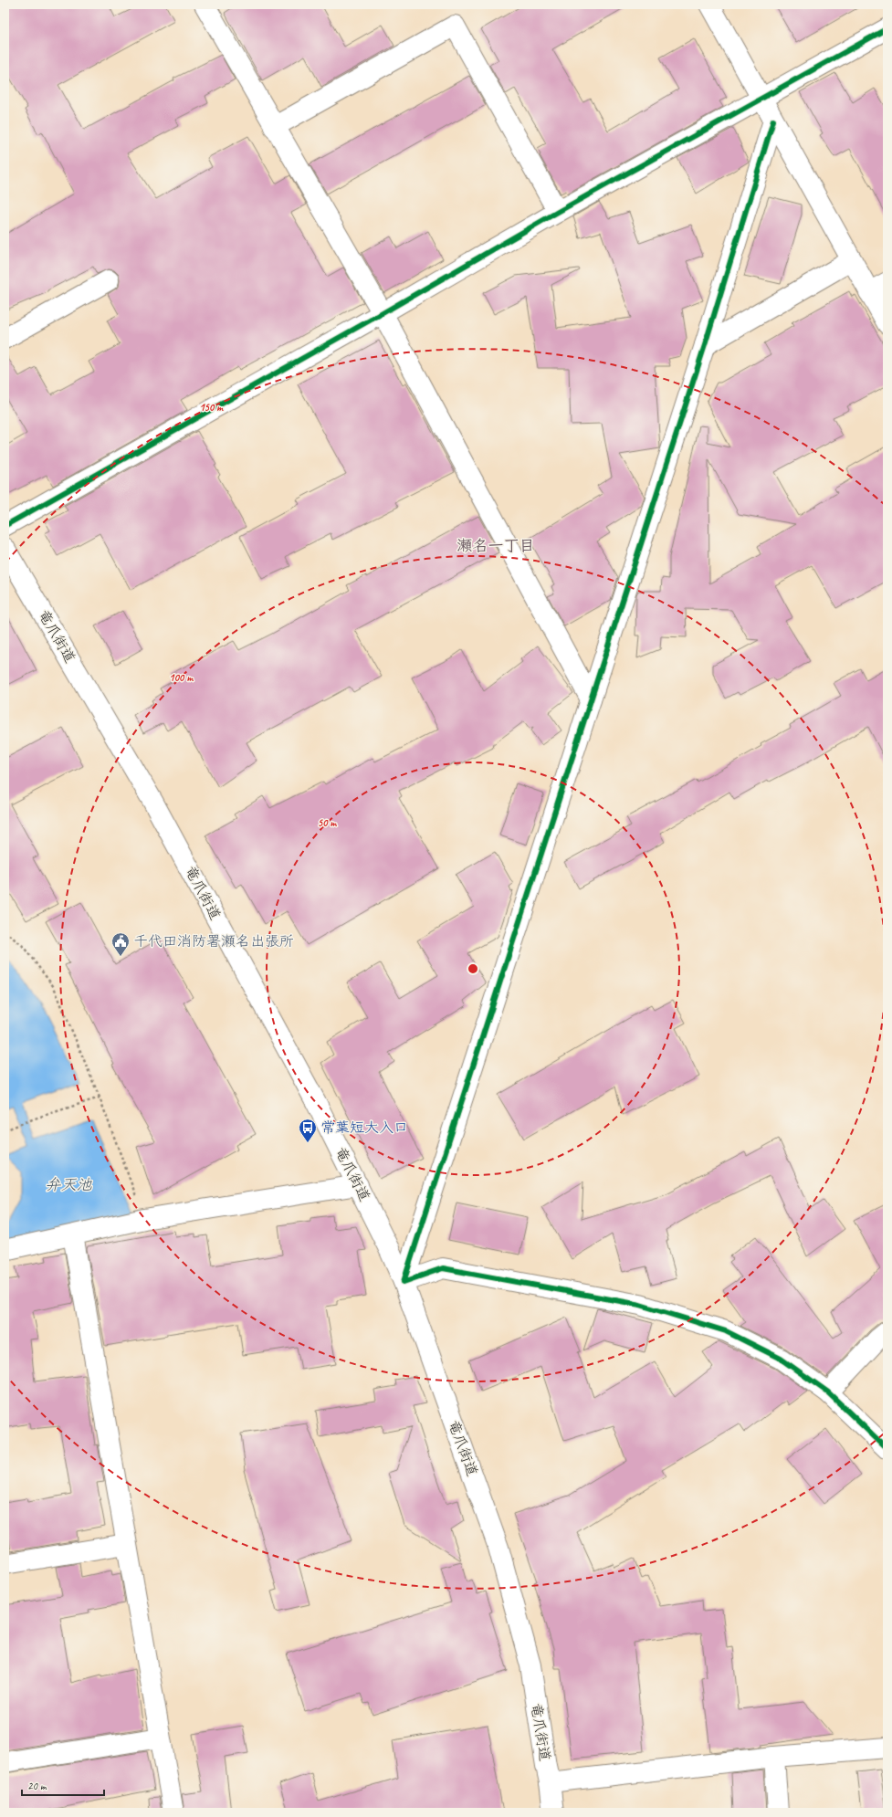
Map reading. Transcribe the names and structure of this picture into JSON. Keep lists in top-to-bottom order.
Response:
{
  "streets": {
    "street": ["竜爪街道"]
  },
  "districts": ["瀬名一丁目"],
  "water": ["弁天池"],
  "places": {
    "public building": ["千代田消防署瀬名出張所"],
    "bus stop": ["常葉短大入口"]
  },
  "scale_bar": "20 m",
  "rings": ["150 m", "100 m", "50 m"]
}
